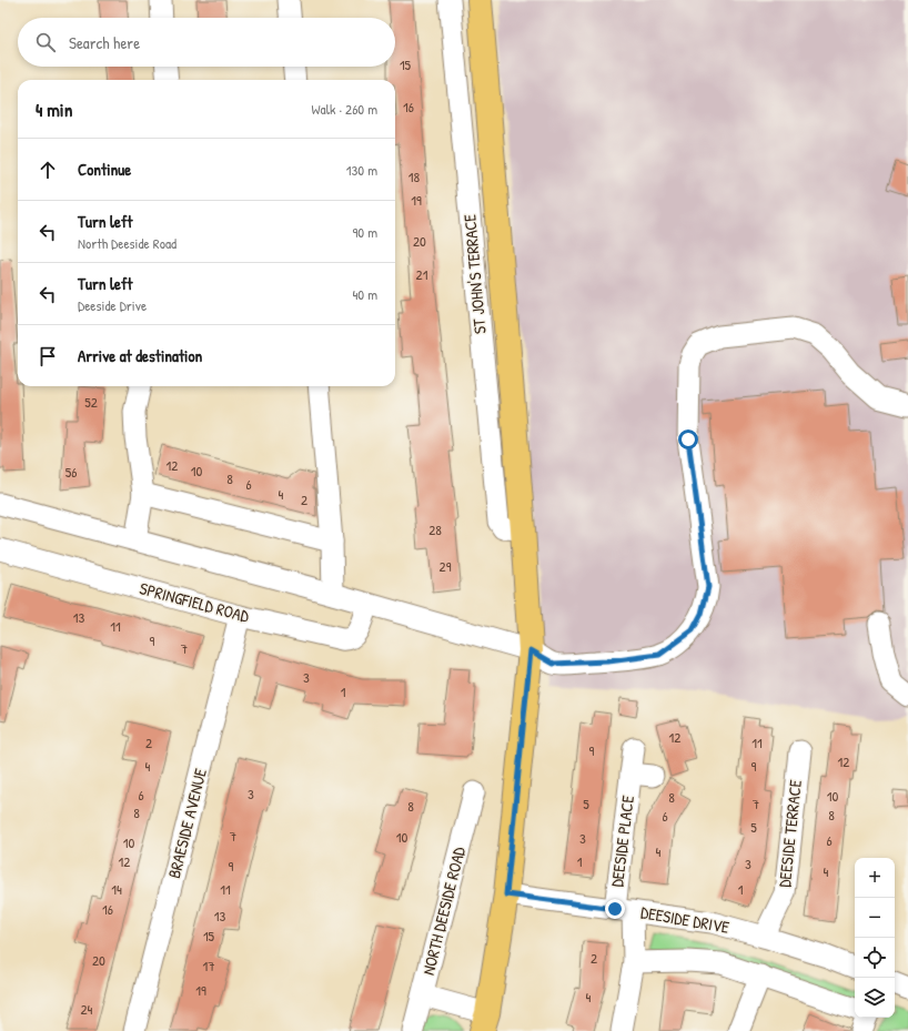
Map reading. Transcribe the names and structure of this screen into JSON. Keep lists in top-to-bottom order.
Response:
{
  "streets": {
    "main road": ["ST JOHN'S TERRACE"],
    "street": [
      "SPRINGFIELD ROAD",
      "BRAESIDE AVENUE",
      "DEESIDE TERRACE",
      "DEESIDE PLACE",
      "NORTH DEESIDE ROAD",
      "DEESIDE DRIVE"
    ]
  },
  "crossings": [
    ["SPRINGFIELD ROAD", "BRAESIDE AVENUE"],
    ["DEESIDE TERRACE", "DEESIDE DRIVE"],
    ["DEESIDE PLACE", "DEESIDE DRIVE"]
  ],
  "house_numbers": [
    "15",
    "16",
    "18",
    "19",
    "20",
    "21",
    "52",
    "12",
    "10",
    "56",
    "8",
    "6",
    "4",
    "2",
    "28",
    "29",
    "13",
    "11",
    "9",
    "7",
    "3",
    "1",
    "12",
    "2",
    "11",
    "9",
    "12",
    "4",
    "9",
    "3",
    "6",
    "10",
    "8",
    "5",
    "7",
    "8",
    "8",
    "8",
    "6",
    "5",
    "7",
    "10",
    "3",
    "6",
    "10",
    "4",
    "12",
    "1",
    "3",
    "9",
    "4",
    "14",
    "11",
    "1",
    "16",
    "13",
    "15",
    "2",
    "20",
    "17",
    "19",
    "4",
    "24"
  ],
  "page": {
    "search": "Search here",
    "heading": ["4 min", "Walk · 260 m"],
    "list": [
      ["Continue", "130 m"],
      ["Turn left", "North Deeside Road", "90 m"],
      ["Turn left", "Deeside Drive", "40 m"],
      "Arrive at destination"
    ],
    "map_buttons": ["+", "−"]
  }
}
